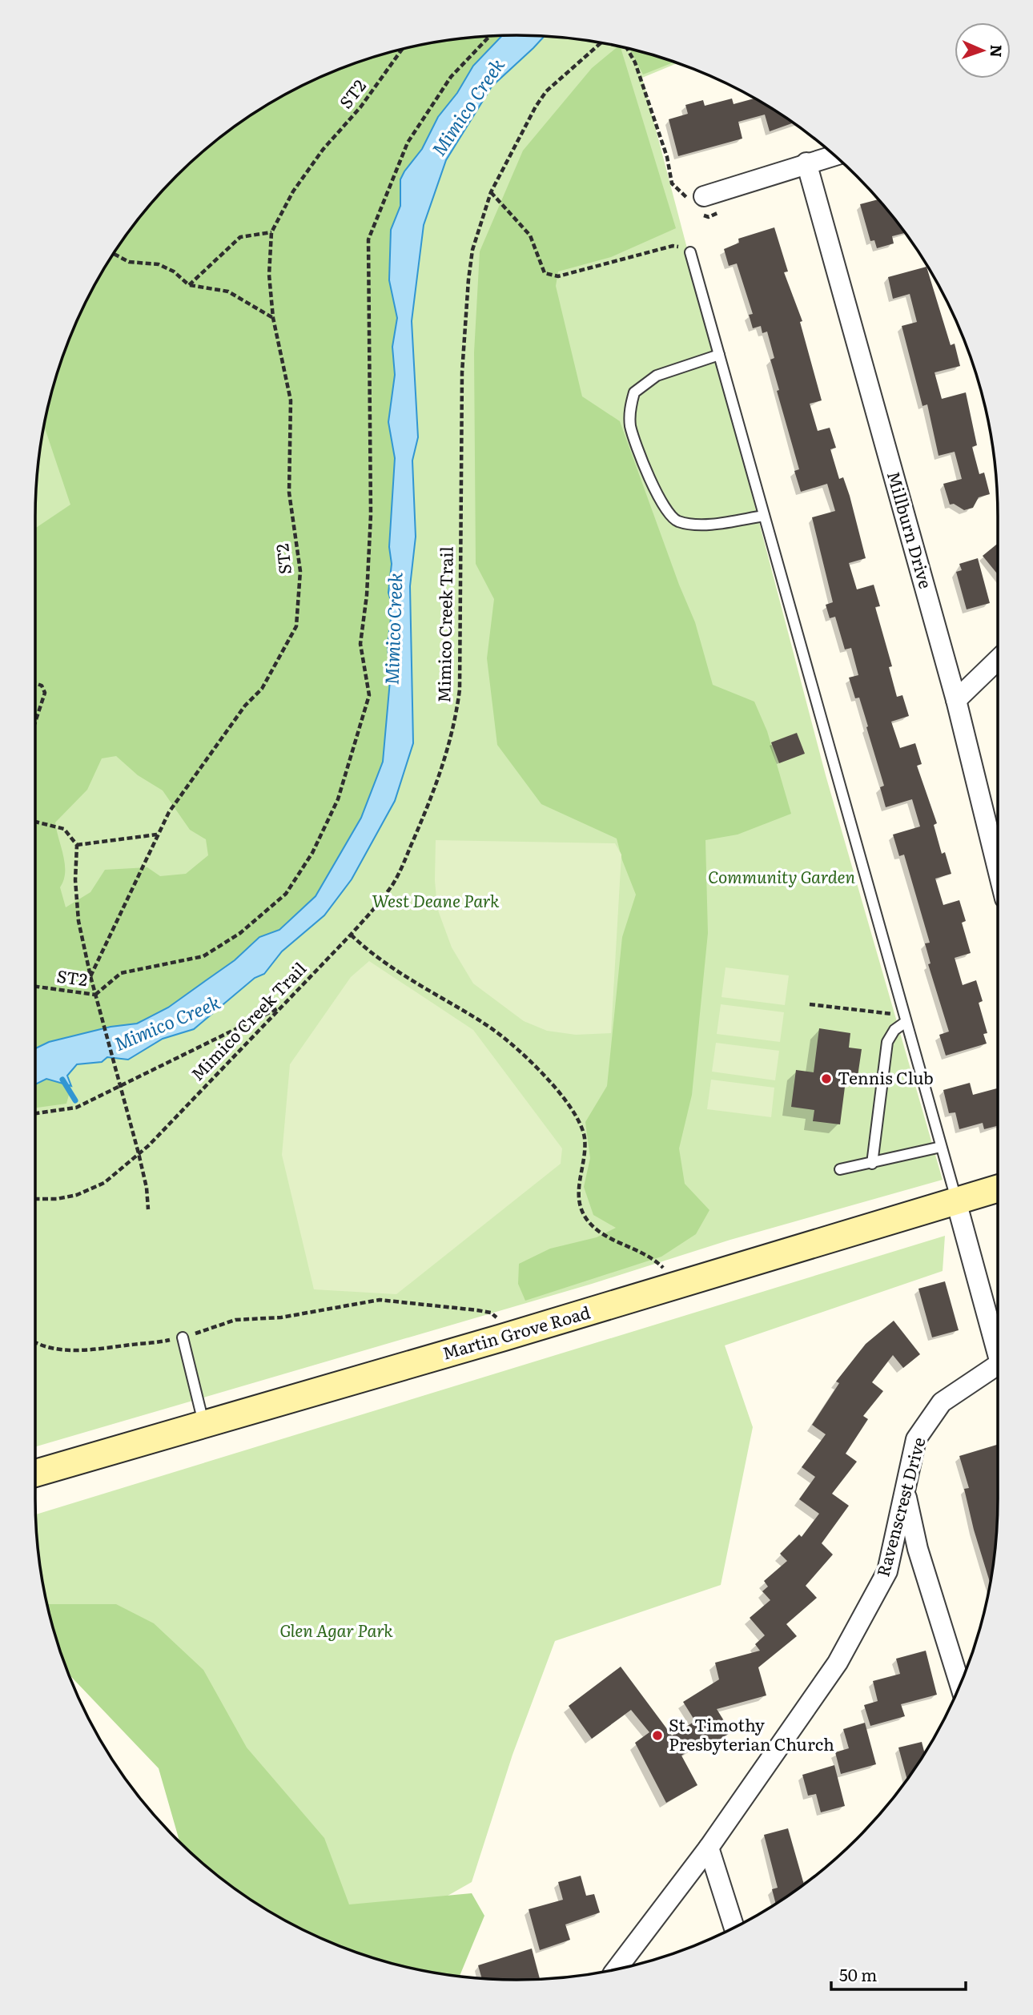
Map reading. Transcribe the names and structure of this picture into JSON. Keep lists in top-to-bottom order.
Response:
{
  "streets": {
    "main road": ["Martin Grove Road"],
    "street": ["Millburn Drive", "Ravenscrest Drive"],
    "path": ["ST2", "Mimico Creek Trail"]
  },
  "water": ["Mimico Creek"],
  "parks": ["Community Garden", "West Deane Park", "Glen Agar Park"],
  "places": ["Tennis Club", "St. Timothy Presbyterian Church"],
  "scale_bar": "50 m",
  "north": "right"
}
